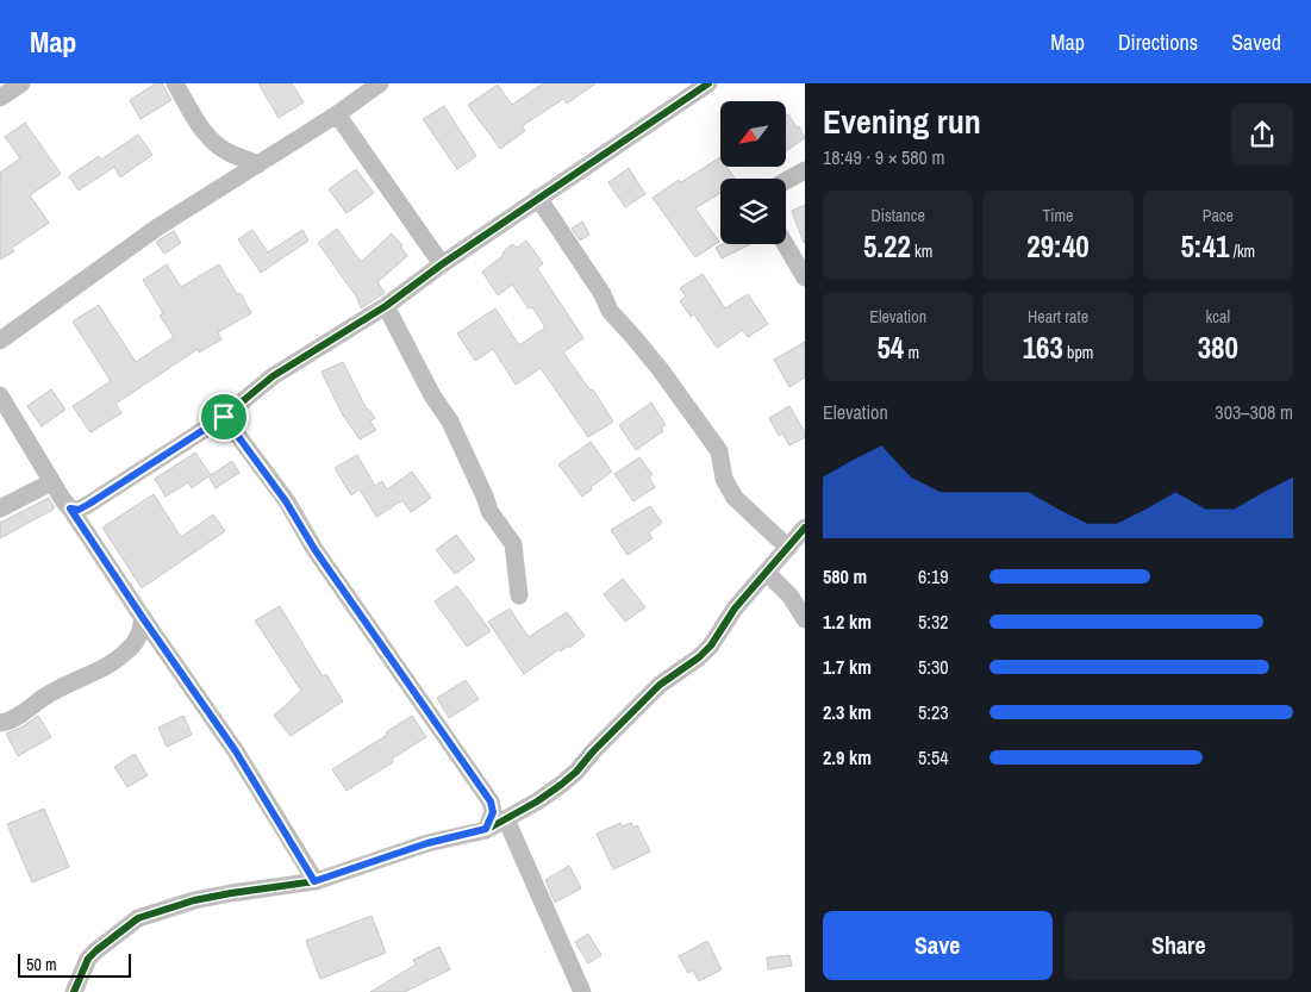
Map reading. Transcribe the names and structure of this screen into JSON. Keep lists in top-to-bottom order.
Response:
{
  "scale_bar": "50 m",
  "north": "bottom left",
  "page": {
    "header": "Map",
    "nav": ["Map", "Directions", "Saved"],
    "heading": ["Evening run", "18:49 · 9 × 580 m"],
    "stats": [
      ["Distance", "5.22 km"],
      ["Time", "29:40"],
      ["Pace", "5:41 /km"],
      ["Elevation", "54 m"],
      ["Heart rate", "163 bpm"],
      ["kcal", "380"]
    ],
    "chart": ["Elevation", "303–308 m"],
    "list": [
      {
        "name": "580 m",
        "note": "6:19"
      },
      {
        "name": "1.2 km",
        "note": "5:32"
      },
      {
        "name": "1.7 km",
        "note": "5:30"
      },
      {
        "name": "2.3 km",
        "note": "5:23"
      },
      {
        "name": "2.9 km",
        "note": "5:54"
      }
    ],
    "buttons": ["Save", "Share"],
    "scale": "50 m"
  }
}
